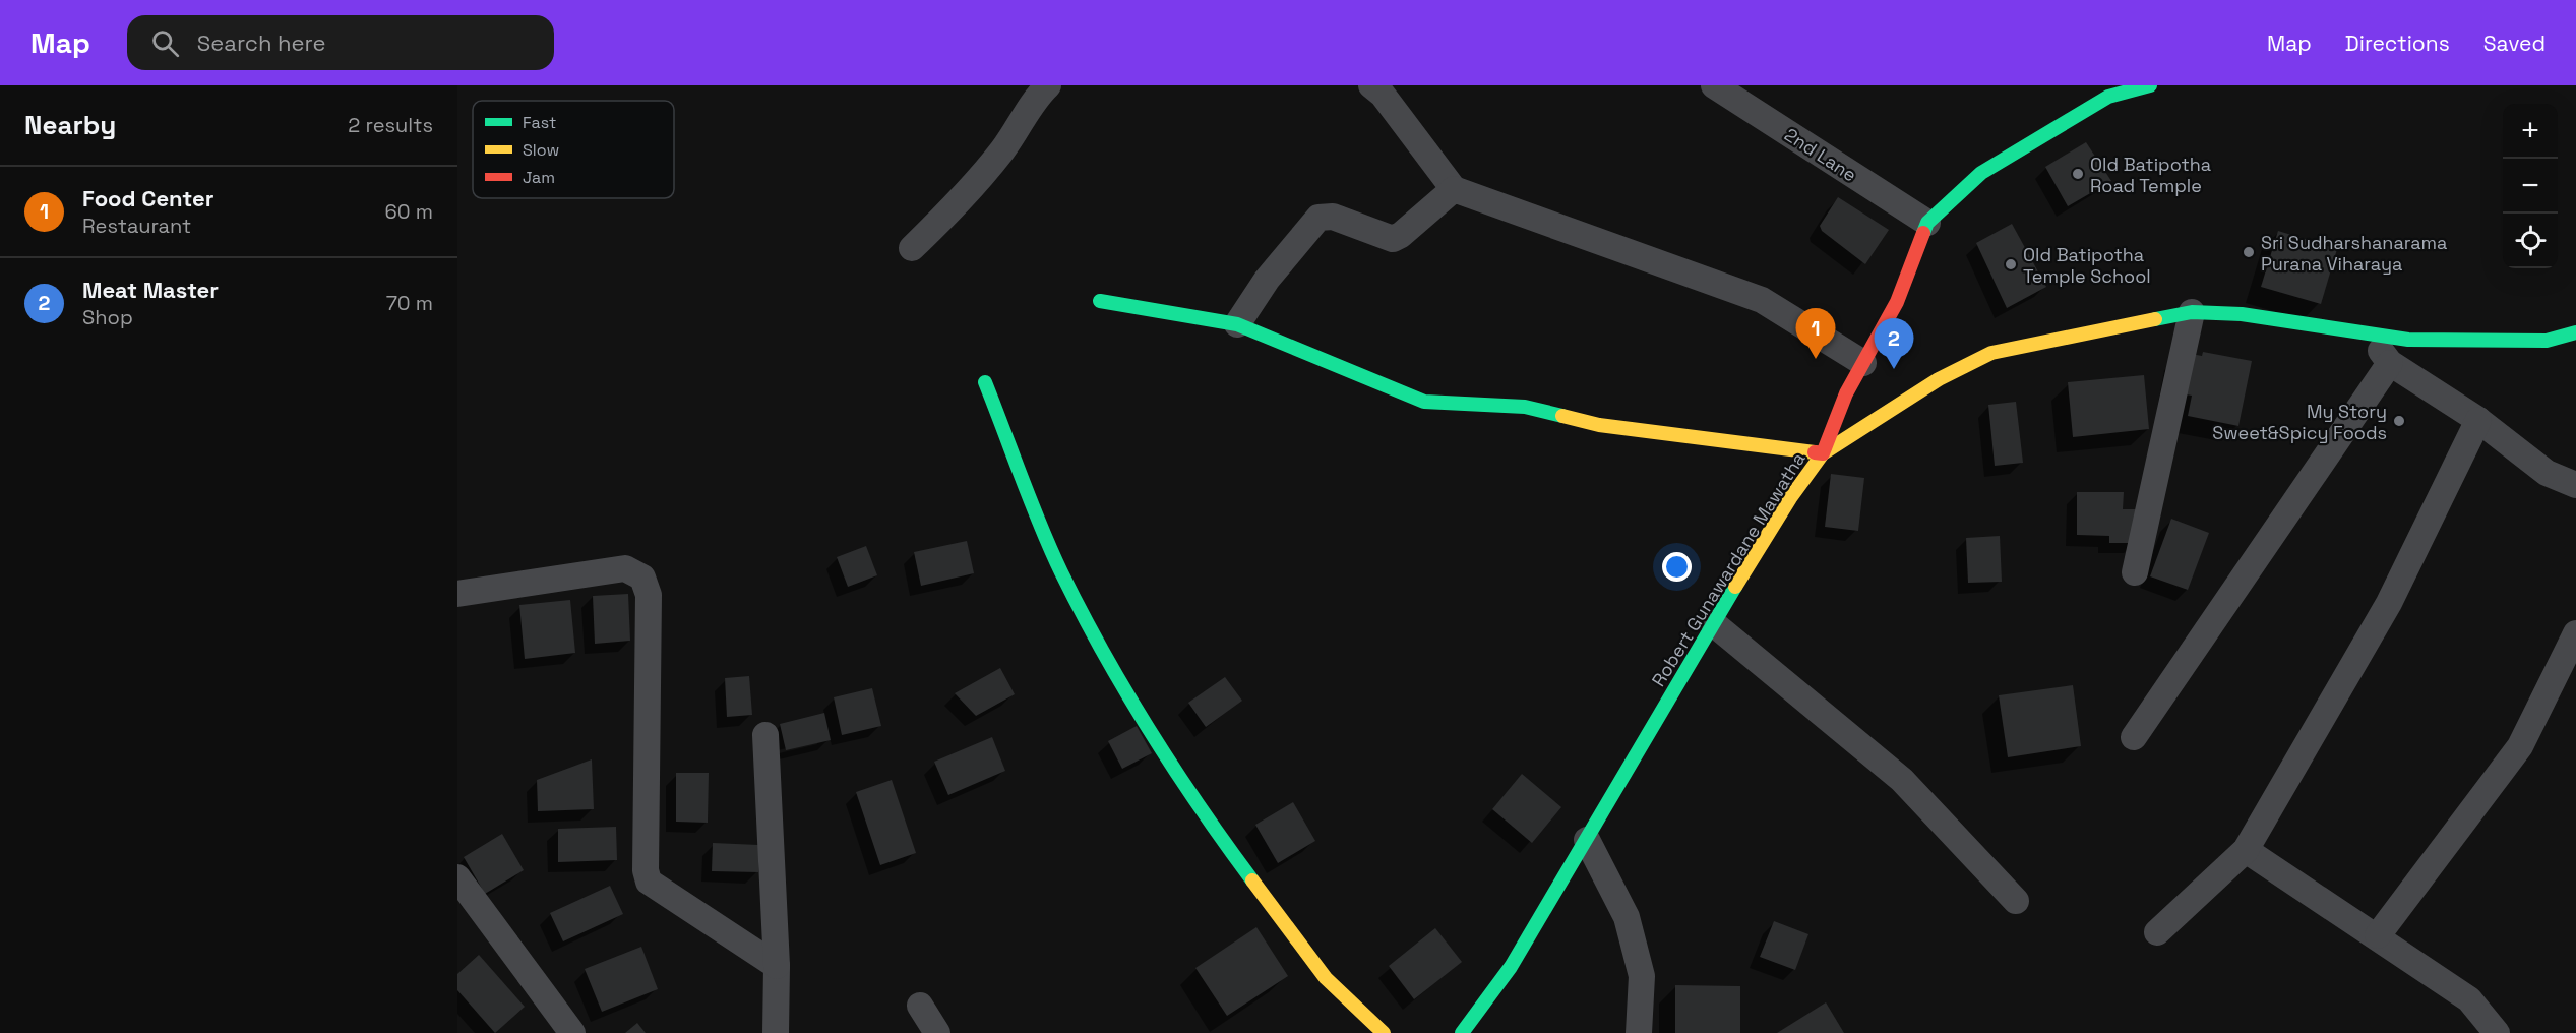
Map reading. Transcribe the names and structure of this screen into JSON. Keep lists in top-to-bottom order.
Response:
{
  "streets": {
    "street": ["2nd Lane", "Robert Gunawardane Mawatha"]
  },
  "places": [
    "Old Batipotha Road Temple",
    "Sri Sudharshanarama Purana Viharaya",
    "Old Batipotha Temple School",
    "My Story Sweet&Spicy Foods"
  ],
  "legend": ["Fast", "Slow", "Jam"],
  "page": {
    "header": "Map",
    "search": "Search here",
    "nav": ["Map", "Directions", "Saved"],
    "heading": ["Nearby", "2 results"],
    "map_buttons": ["+", "−"],
    "list": [
      {
        "mark": "1",
        "name": "Food Center",
        "note": "Restaurant",
        "value": "60 m"
      },
      {
        "mark": "2",
        "name": "Meat Master",
        "note": "Shop",
        "value": "70 m"
      }
    ],
    "pins": ["1", "2"]
  }
}
